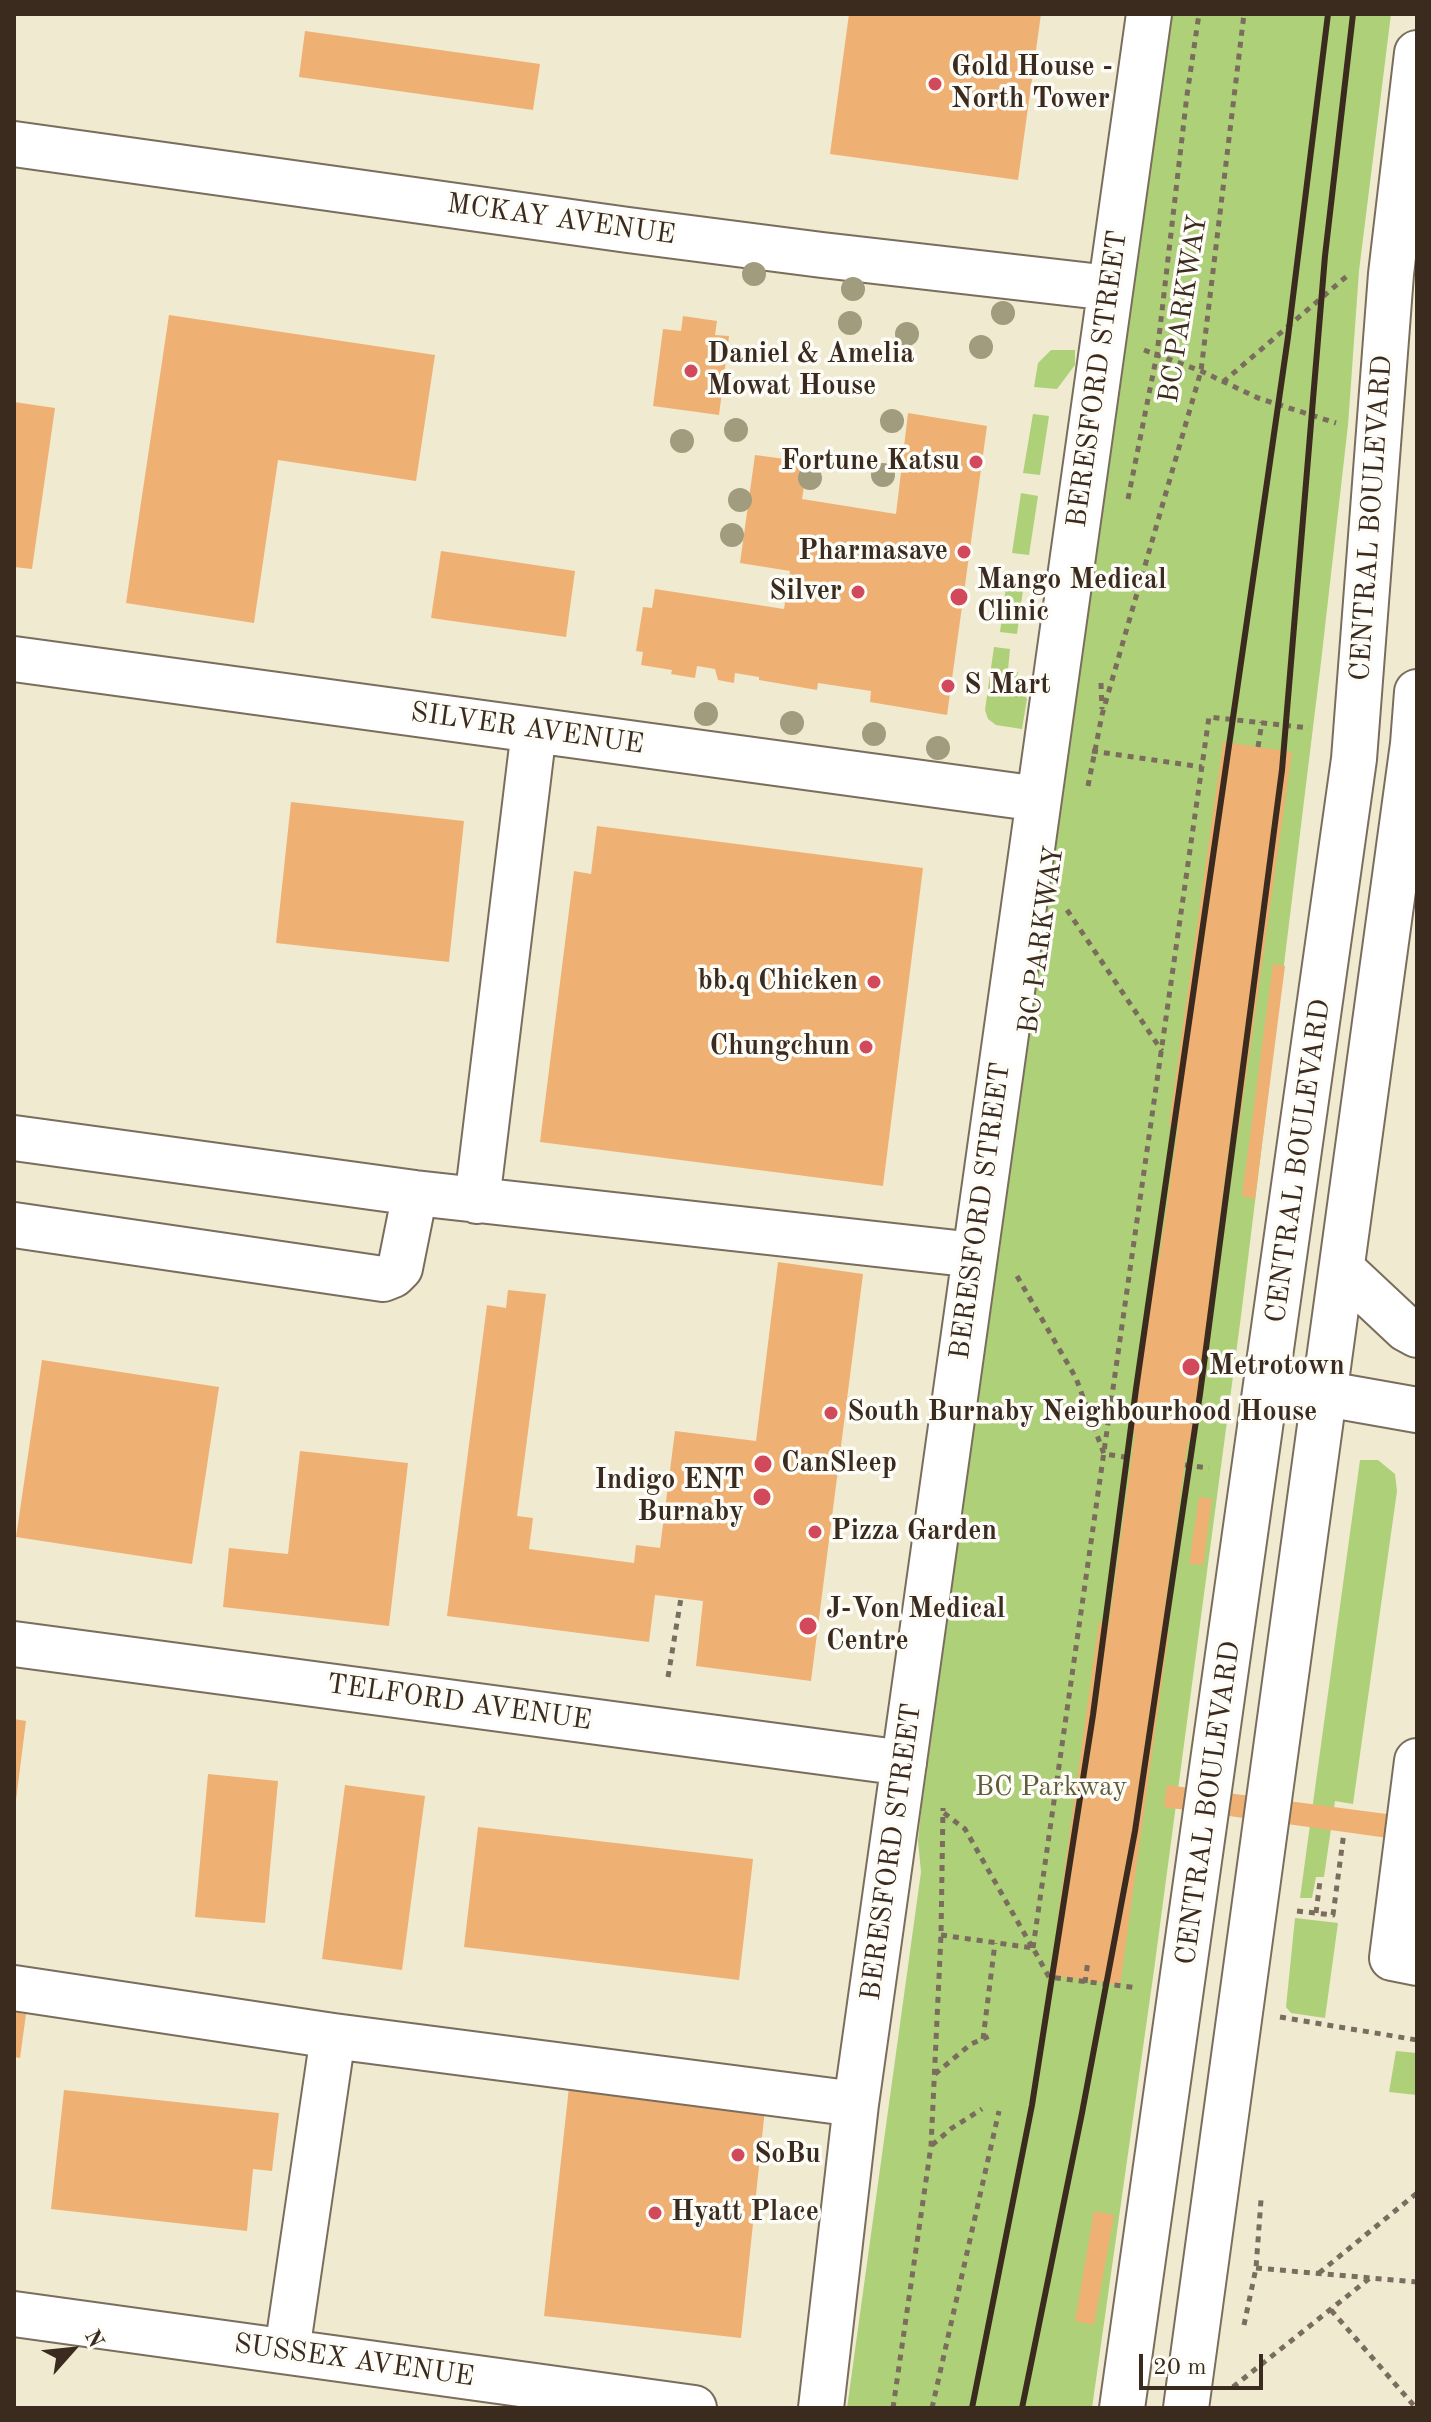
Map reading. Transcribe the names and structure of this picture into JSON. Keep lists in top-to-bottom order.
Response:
{
  "streets": {
    "street": [
      "MCKAY AVENUE",
      "BERESFORD STREET",
      "CENTRAL BOULEVARD",
      "SILVER AVENUE",
      "TELFORD AVENUE",
      "SUSSEX AVENUE"
    ],
    "path": ["BC PARKWAY"]
  },
  "crossings": [
    ["MCKAY AVENUE", "BERESFORD STREET"],
    ["BERESFORD STREET", "SILVER AVENUE"],
    ["BERESFORD STREET", "TELFORD AVENUE"]
  ],
  "parks": ["BC Parkway"],
  "places": [
    "Gold House - North Tower",
    "Daniel & Amelia Mowat House",
    "Fortune Katsu",
    "Pharmasave",
    "Silver",
    "Mango Medical Clinic",
    "S Mart",
    "bb.q Chicken",
    "Chungchun",
    "Metrotown",
    "South Burnaby Neighbourhood House",
    "CanSleep",
    "Indigo ENT Burnaby",
    "Pizza Garden",
    "J-Von Medical Centre",
    "SoBu",
    "Hyatt Place"
  ],
  "scale_bar": "20 m",
  "north": "top right"
}
